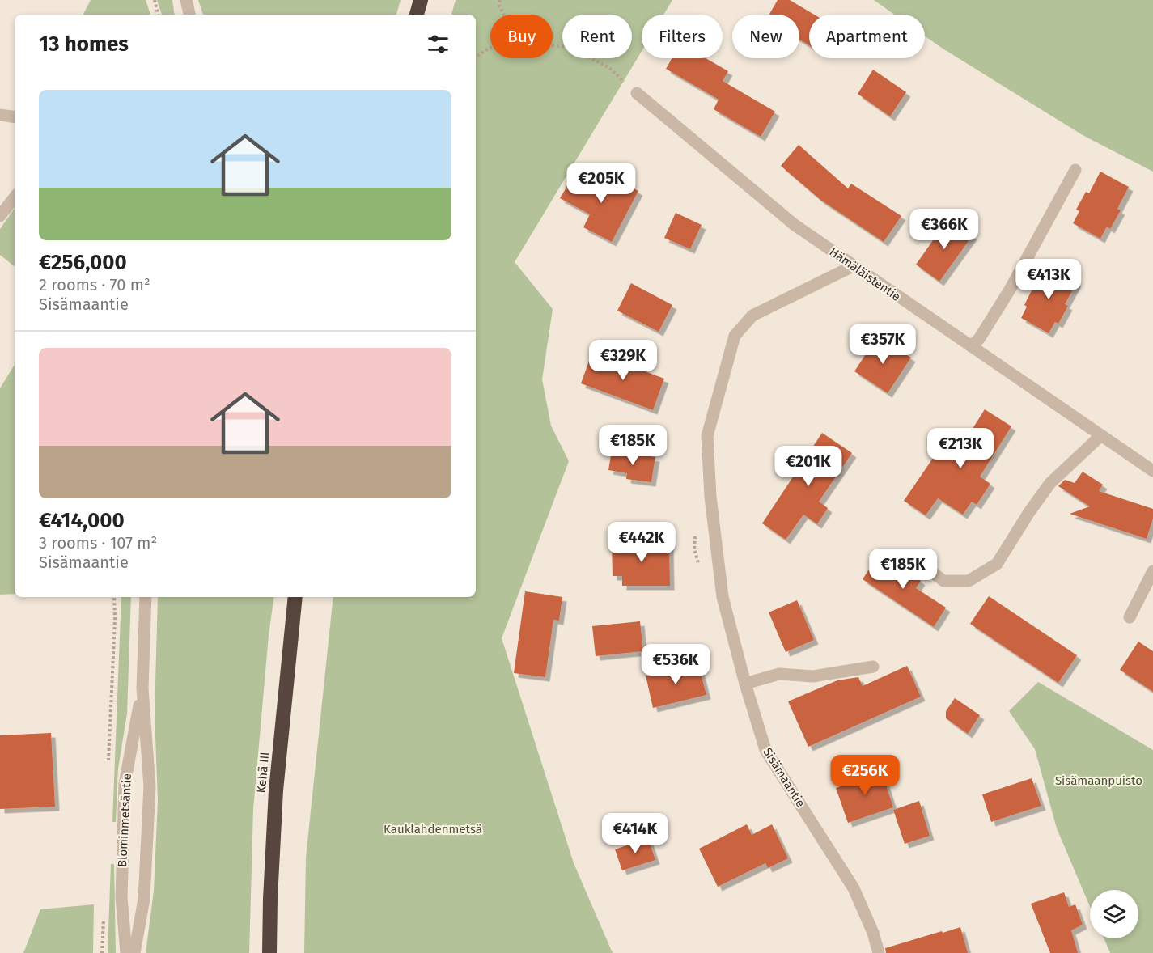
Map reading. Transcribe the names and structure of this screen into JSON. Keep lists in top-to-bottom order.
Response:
{
  "streets": {
    "highway": ["Kehä III"],
    "street": ["Hämäläistentie", "Sisämaantie", "Blominmetsäntie"]
  },
  "crossings": [
    ["Hämäläistentie", "Sisämaantie"]
  ],
  "parks": ["Sisämaanpuisto", "Kauklahdenmetsä"],
  "page": {
    "chip": [
      "Buy",
      "Rent",
      "Filters",
      "New",
      "Apartment"
    ],
    "heading": "13 homes",
    "list": [
      {
        "name": "€256,000",
        "note": "2 rooms · 70 m² · Sisämaantie"
      },
      {
        "name": "€414,000",
        "note": "3 rooms · 107 m² · Sisämaantie"
      }
    ],
    "price": [
      "€205K",
      "€366K",
      "€413K",
      "€357K",
      "€329K",
      "€185K",
      "€213K",
      "€201K",
      "€442K",
      "€185K",
      "€536K",
      "€256K",
      "€414K"
    ]
  }
}
